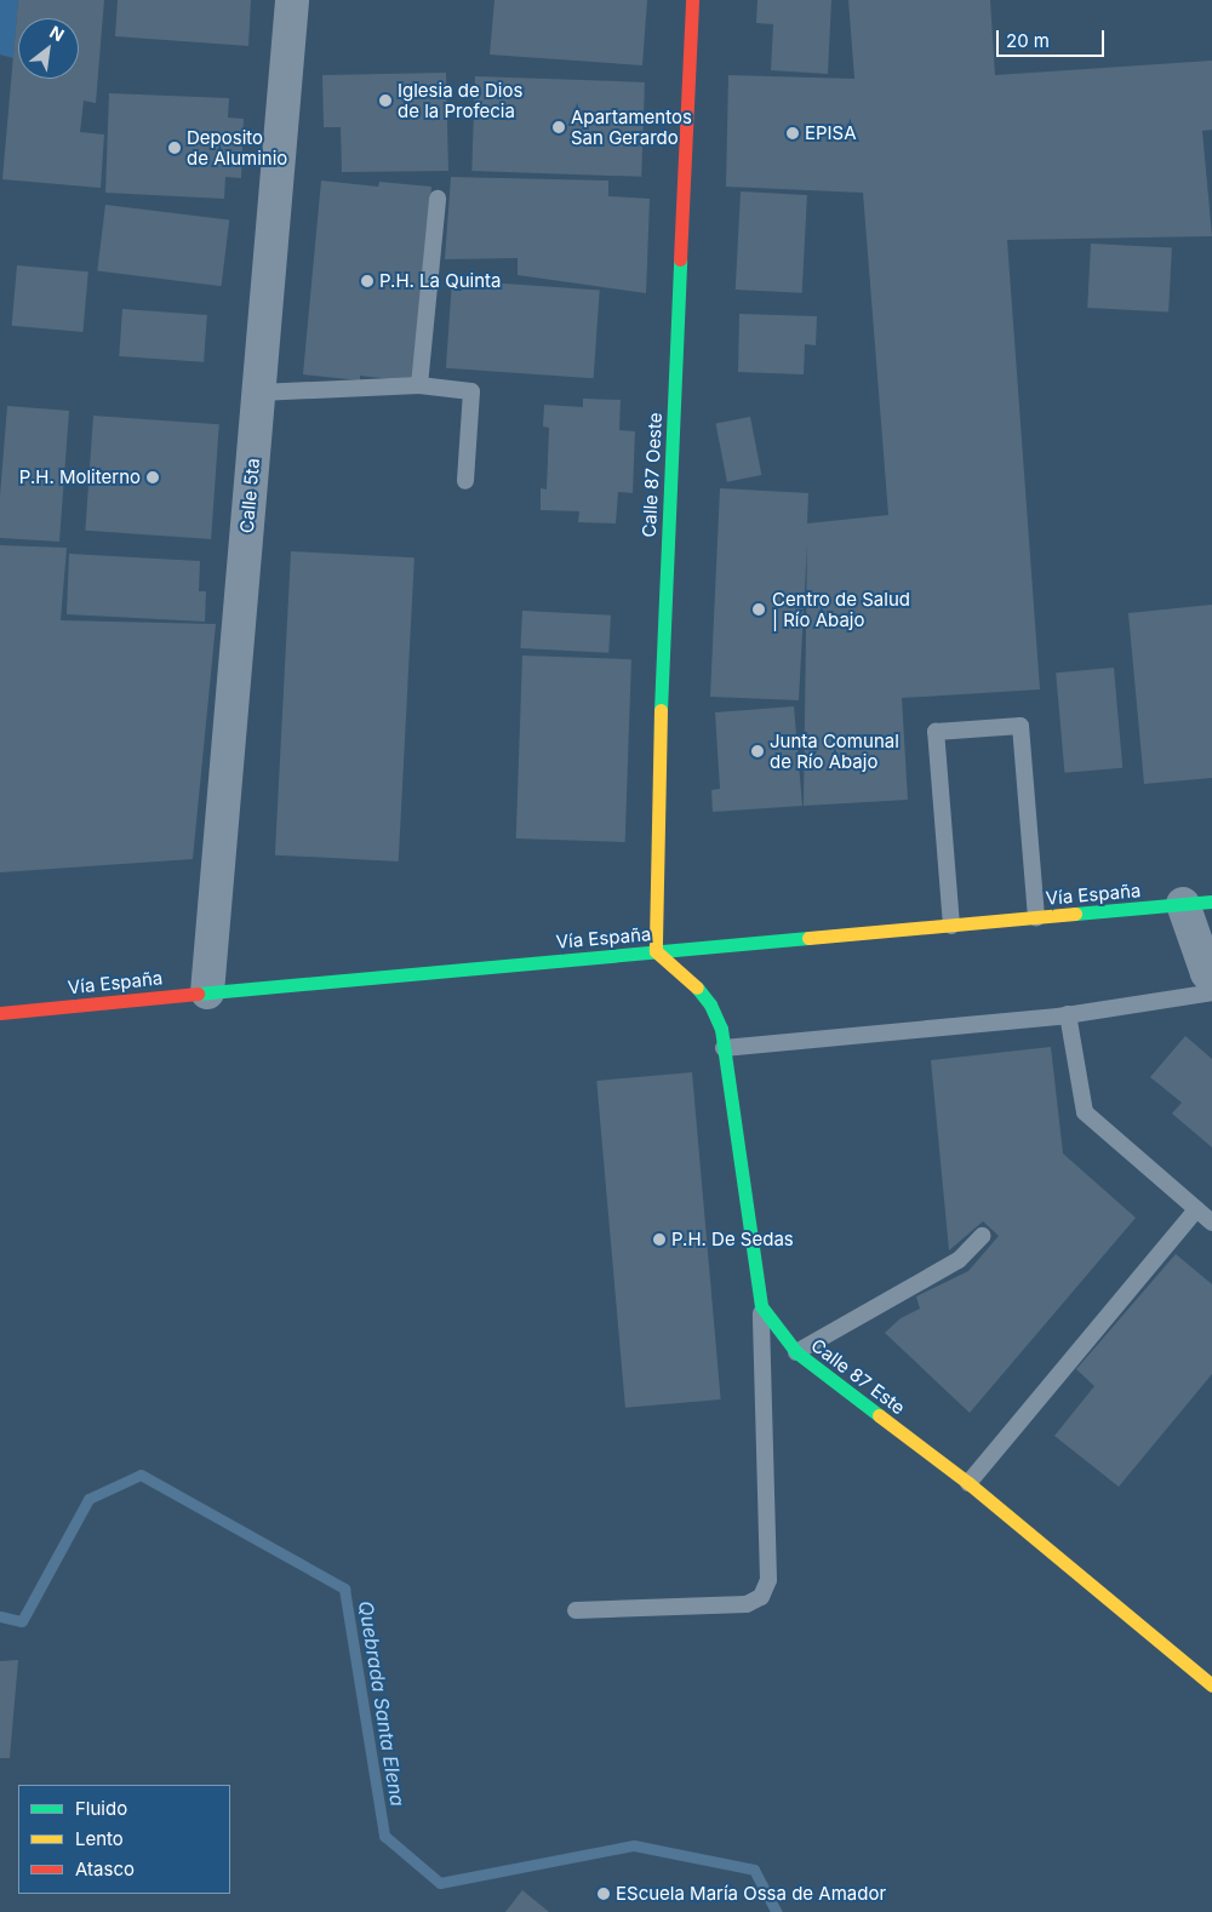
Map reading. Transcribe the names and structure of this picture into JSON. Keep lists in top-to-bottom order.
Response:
{
  "streets": {
    "street": [
      "Calle 87 Oeste",
      "Calle 5ta",
      "Vía España",
      "Calle 87 Este"
    ]
  },
  "crossings": [
    ["Calle 87 Oeste", "Vía España"],
    ["Calle 87 Oeste", "Calle 87 Este"],
    ["Calle 5ta", "Vía España"],
    ["Vía España", "Calle 87 Este"]
  ],
  "water": ["Quebrada Santa Elena"],
  "places": [
    "Iglesia de Dios de la Profecia",
    "Apartamentos San Gerardo",
    "EPISA",
    "Deposito de Aluminio",
    "P.H. La Quinta",
    "P.H. Moliterno",
    "Centro de Salud | Río Abajo",
    "Junta Comunal de Río Abajo",
    "P.H. De Sedas",
    "EScuela María Ossa de Amador"
  ],
  "legend": ["Fluido", "Lento", "Atasco"],
  "scale_bar": "20 m",
  "north": "top right"
}
